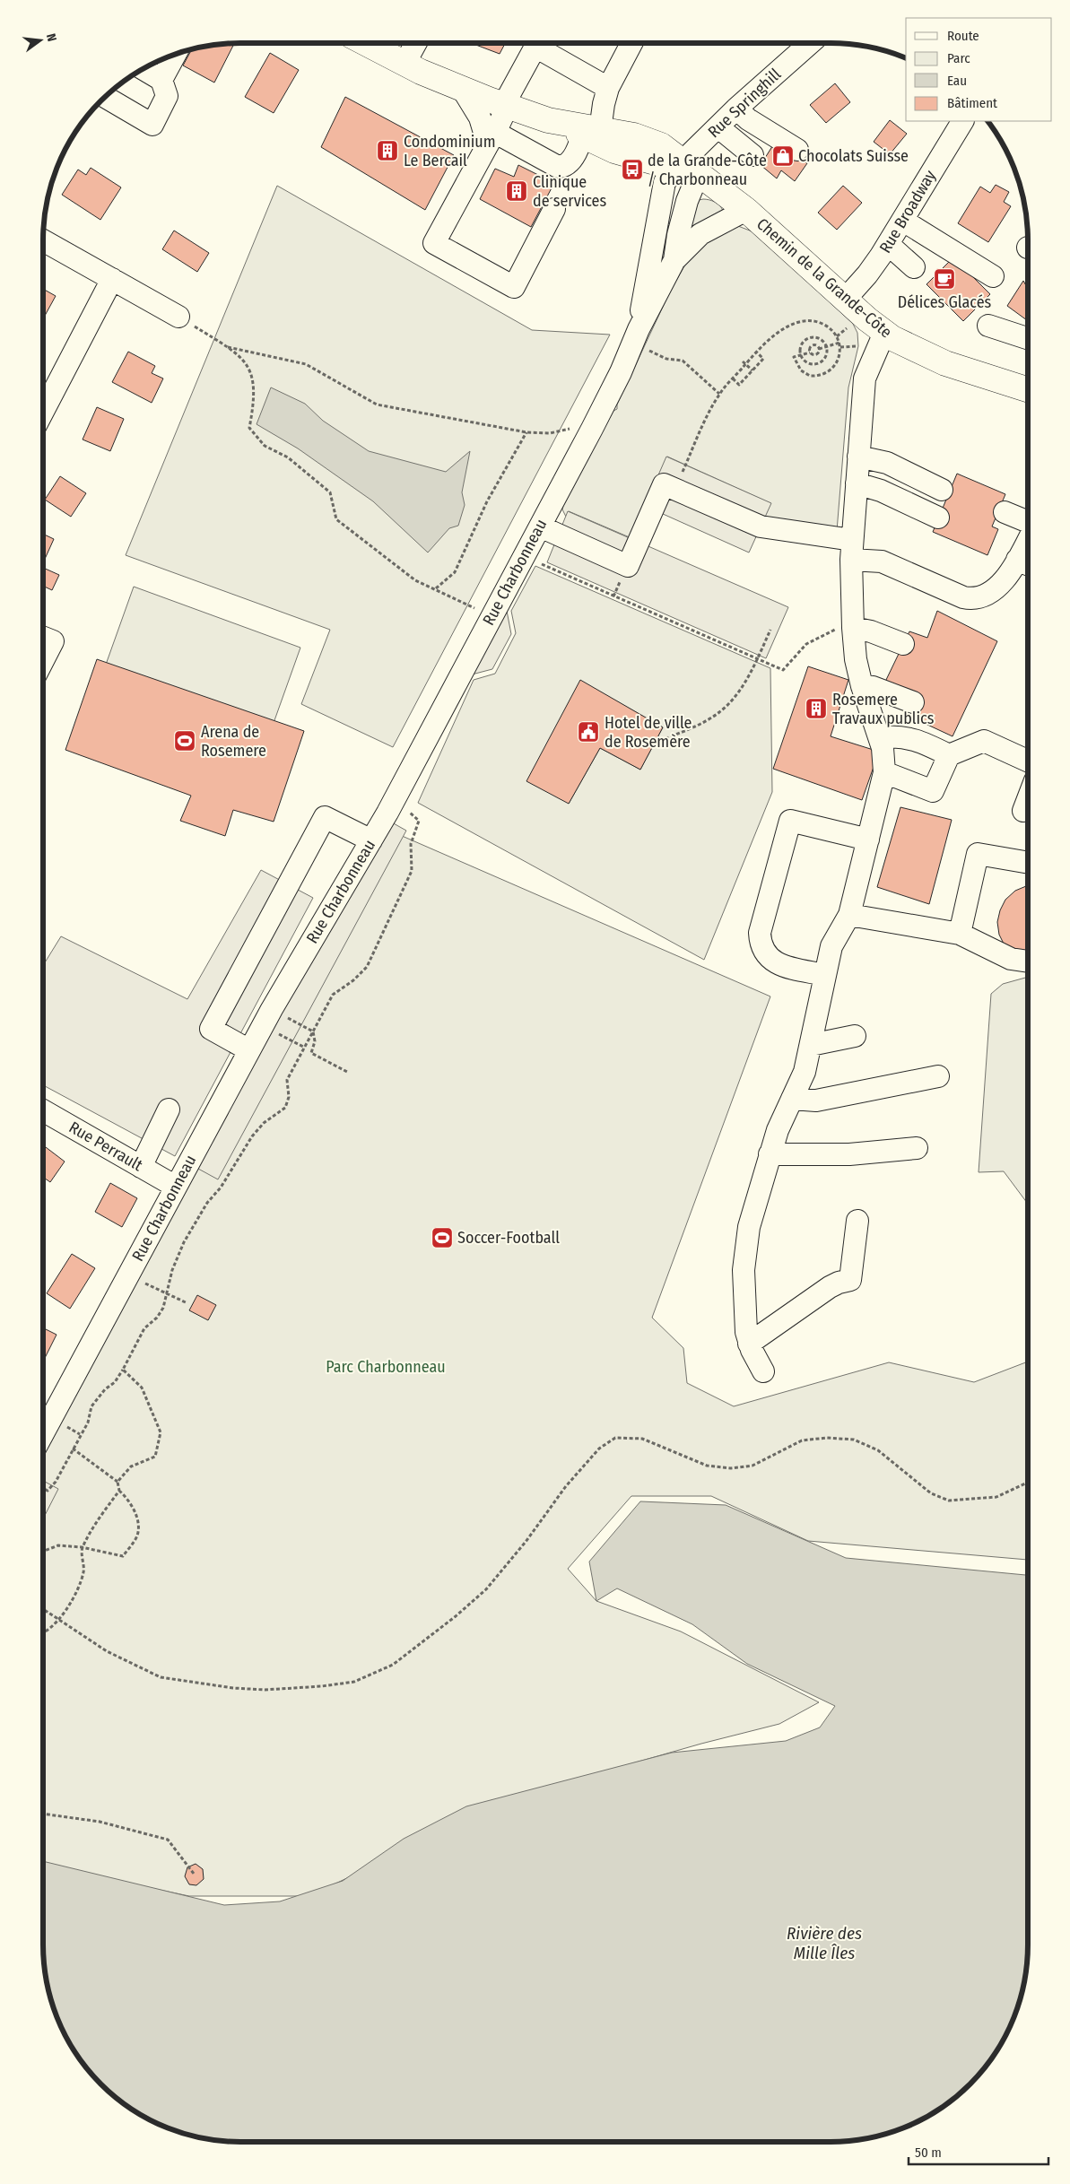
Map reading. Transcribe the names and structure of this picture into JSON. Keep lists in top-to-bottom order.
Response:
{
  "streets": {
    "main road": ["Chemin de la Grande-Côte"],
    "street": [
      "Rue Springhill",
      "Rue Broadway",
      "Rue Charbonneau",
      "Rue Perrault"
    ]
  },
  "crossings": [
    ["Rue Springhill", "Chemin de la Grande-Côte"],
    ["Rue Springhill", "Rue Charbonneau"],
    ["Rue Broadway", "Chemin de la Grande-Côte"],
    ["Chemin de la Grande-Côte", "Rue Charbonneau"],
    ["Rue Charbonneau", "Rue Perrault"]
  ],
  "water": ["Rivière des Mille Îles"],
  "parks": ["Parc Charbonneau"],
  "places": {
    "building": ["Condominium Le Bercail", "Clinique de services", "Rosemere Travaux publics"],
    "shop": ["Chocolats Suisse"],
    "bus stop": ["de la Grande-Côte / Charbonneau"],
    "cafe": ["Délices Glacés"],
    "public building": ["Hotel de ville de Rosemère"],
    "sports": ["Arena de Rosemere", "Soccer-Football"]
  },
  "legend": [
    "Route",
    "Parc",
    "Eau",
    "Bâtiment"
  ],
  "scale_bar": "50 m",
  "north": "right"
}
